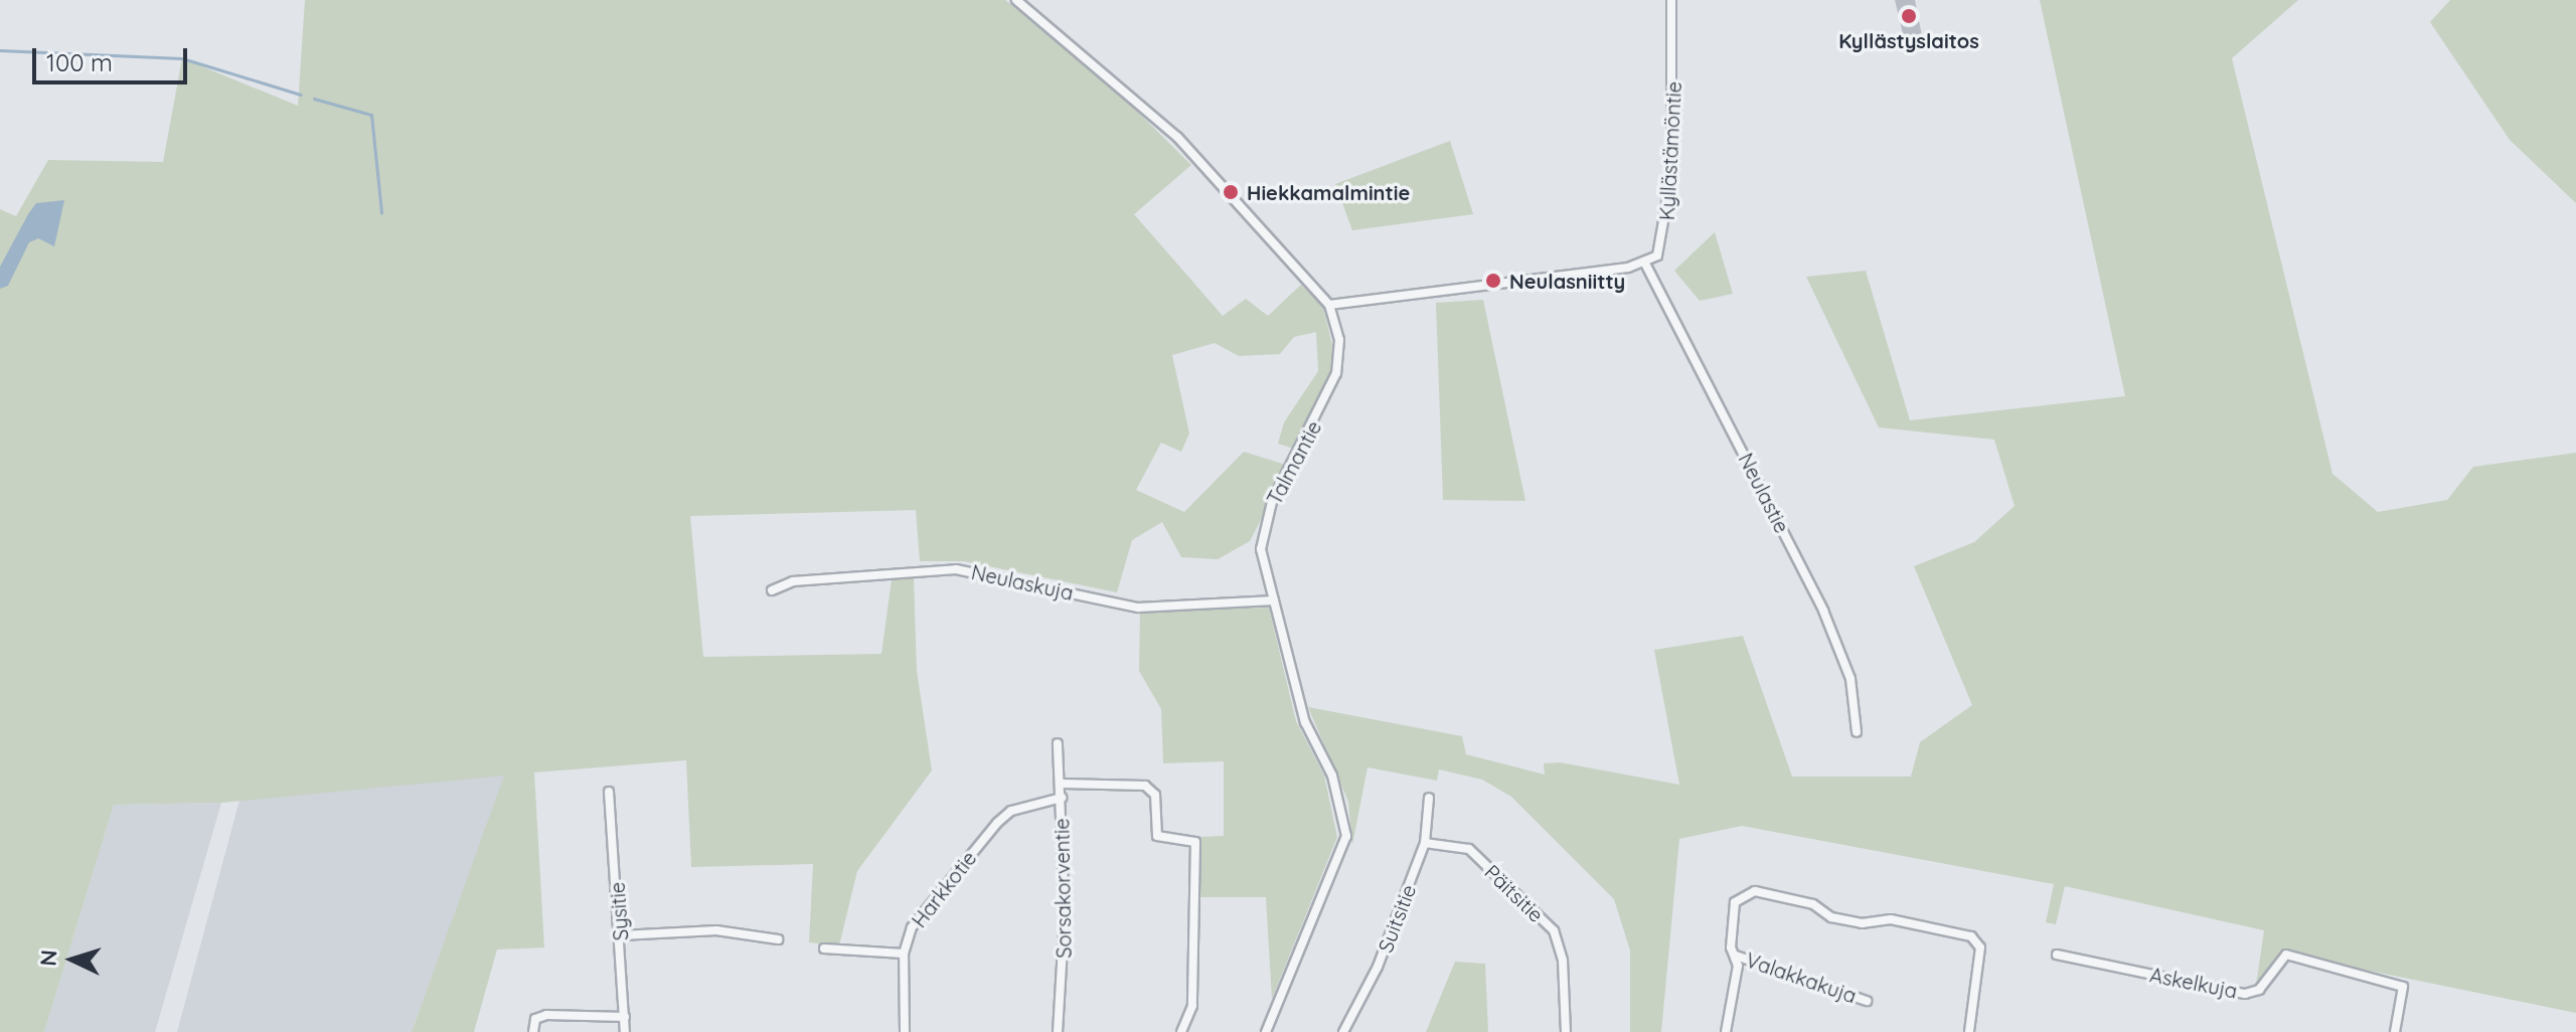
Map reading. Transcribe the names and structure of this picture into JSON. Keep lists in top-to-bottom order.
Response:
{
  "streets": {
    "street": [
      "Kyllästämöntie",
      "Talmantie",
      "Neulastie",
      "Neulaskuja",
      "Sorsakorventie",
      "Harkkotie",
      "Päitsitie",
      "Sysitie",
      "Suitsitie",
      "Valakkakuja",
      "Askelkuja"
    ]
  },
  "crossings": [
    ["Kyllästämöntie", "Neulastie"],
    ["Talmantie", "Neulaskuja"],
    ["Sorsakorventie", "Harkkotie"],
    ["Päitsitie", "Suitsitie"]
  ],
  "places": ["Kyllästyslaitos", "Hiekkamalmintie", "Neulasniitty"],
  "scale_bar": "100 m",
  "north": "left"
}
